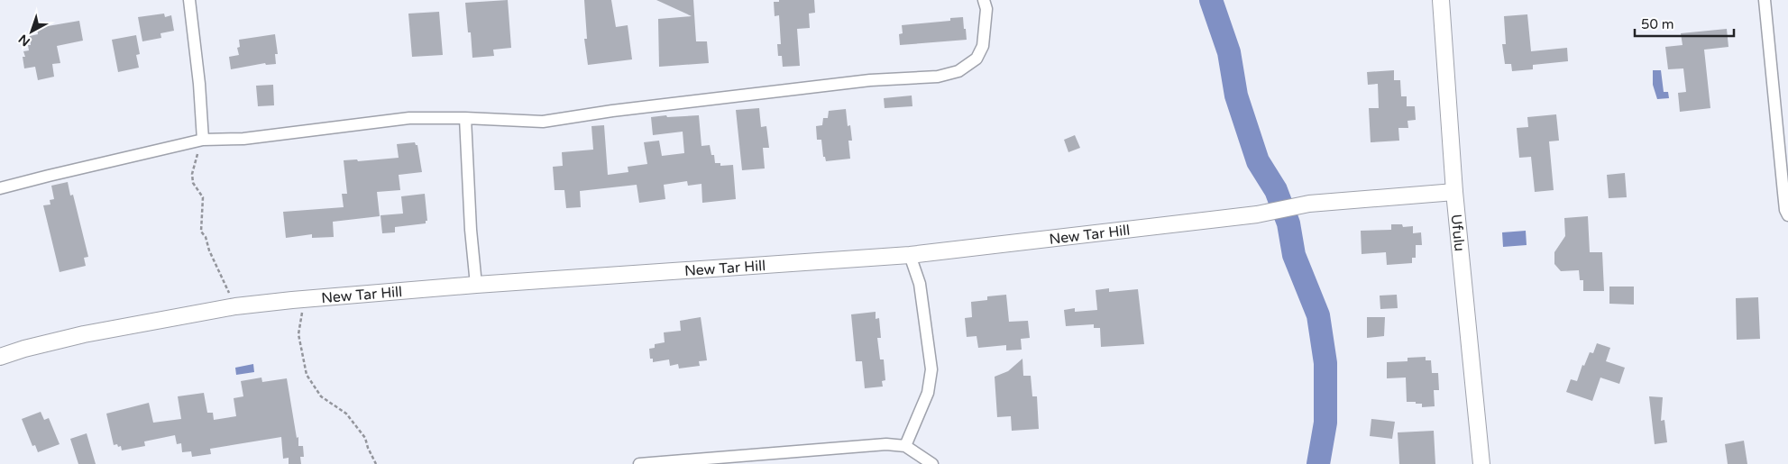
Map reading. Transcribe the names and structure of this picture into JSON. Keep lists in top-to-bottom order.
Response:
{
  "streets": {
    "street": ["Ufulu", "New Tar Hill"]
  },
  "crossings": [
    ["Ufulu", "New Tar Hill"]
  ],
  "scale_bar": "50 m",
  "north": "bottom left"
}
